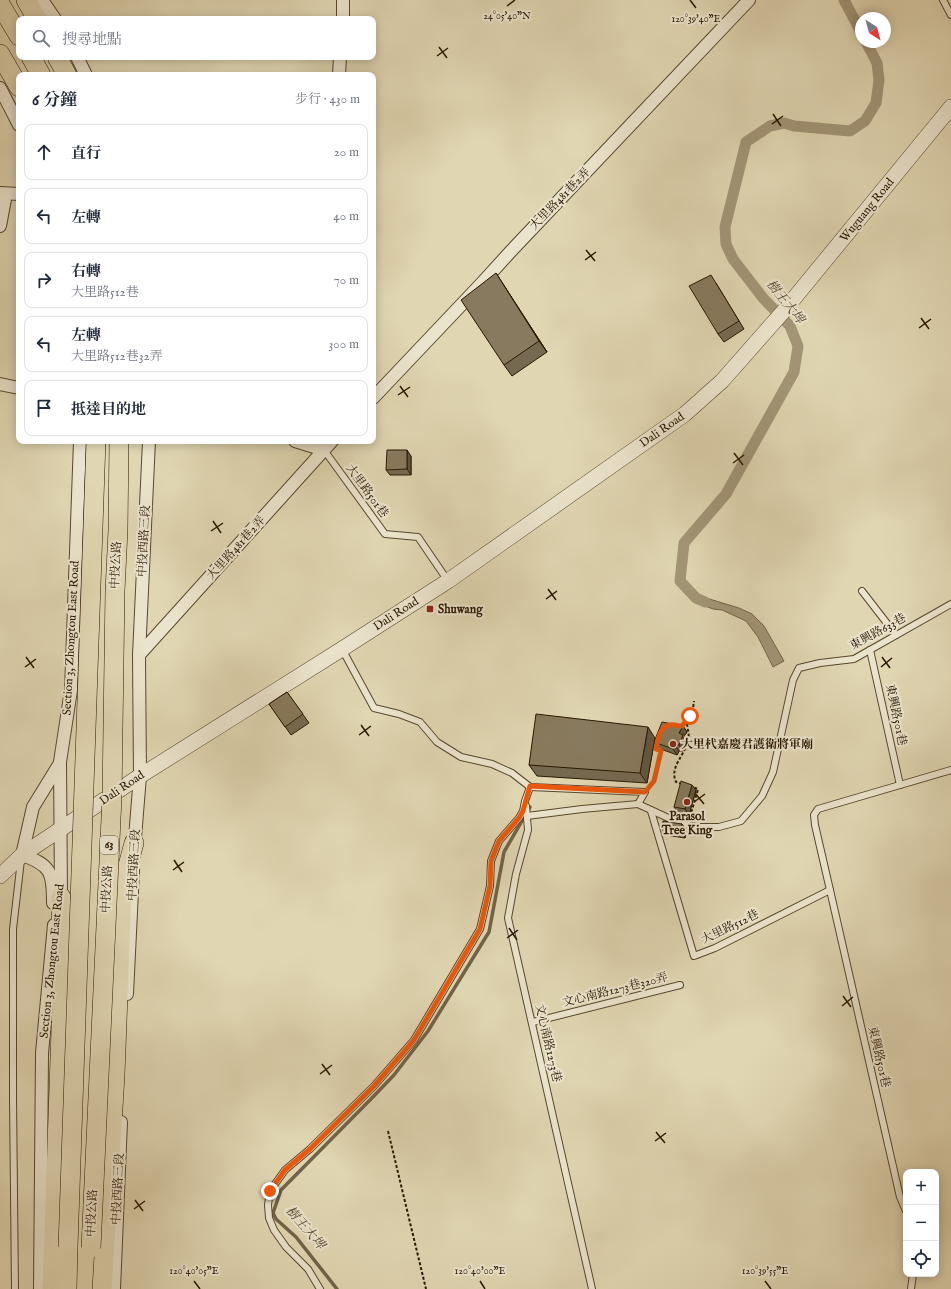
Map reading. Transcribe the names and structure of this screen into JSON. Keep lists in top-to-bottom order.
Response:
{
  "streets": {
    "main road": ["中投公路", "63"],
    "street": [
      "大里路481巷2弄",
      "Wuguang Road",
      "Dali Road",
      "中投西路三段",
      "Section 3, Zhongtou East Road"
    ],
    "lane": [
      "大里路501巷",
      "東興路633巷",
      "東興路501巷",
      "大里路512巷",
      "文心南路1273巷320弄",
      "文心南路1273巷"
    ]
  },
  "crossings": [
    ["大里路481巷2弄", "大里路501巷"],
    ["大里路481巷2弄", "中投西路三段"],
    ["Wuguang Road", "Dali Road"],
    ["Dali Road", "大里路501巷"],
    ["Dali Road", "中投西路三段"],
    ["Dali Road", "Section 3, Zhongtou East Road"],
    ["東興路633巷", "東興路501巷"],
    ["東興路633巷", "大里路512巷"],
    ["東興路501巷", "大里路512巷"],
    ["文心南路1273巷320弄", "文心南路1273巷"]
  ],
  "water": ["樹王大埤"],
  "places": {
    "transit": ["Shuwang"],
    "other": ["大里杙嘉慶君護衛將軍廟", "Parasol Tree King"]
  },
  "north": "bottom right",
  "page": {
    "search": "搜尋地點",
    "heading": ["6 分鐘", "步行 · 430 m"],
    "list": [
      ["直行", "20 m"],
      ["左轉", "40 m"],
      ["右轉", "大里路512巷", "70 m"],
      ["左轉", "大里路512巷32弄", "300 m"],
      "抵達目的地"
    ],
    "map_buttons": ["+", "−"]
  },
  "coordinates": [
    "24°05'40\"N",
    "120°39'40\"E",
    "120°40'05\"E",
    "120°40'00\"E",
    "120°39'55\"E"
  ]
}
